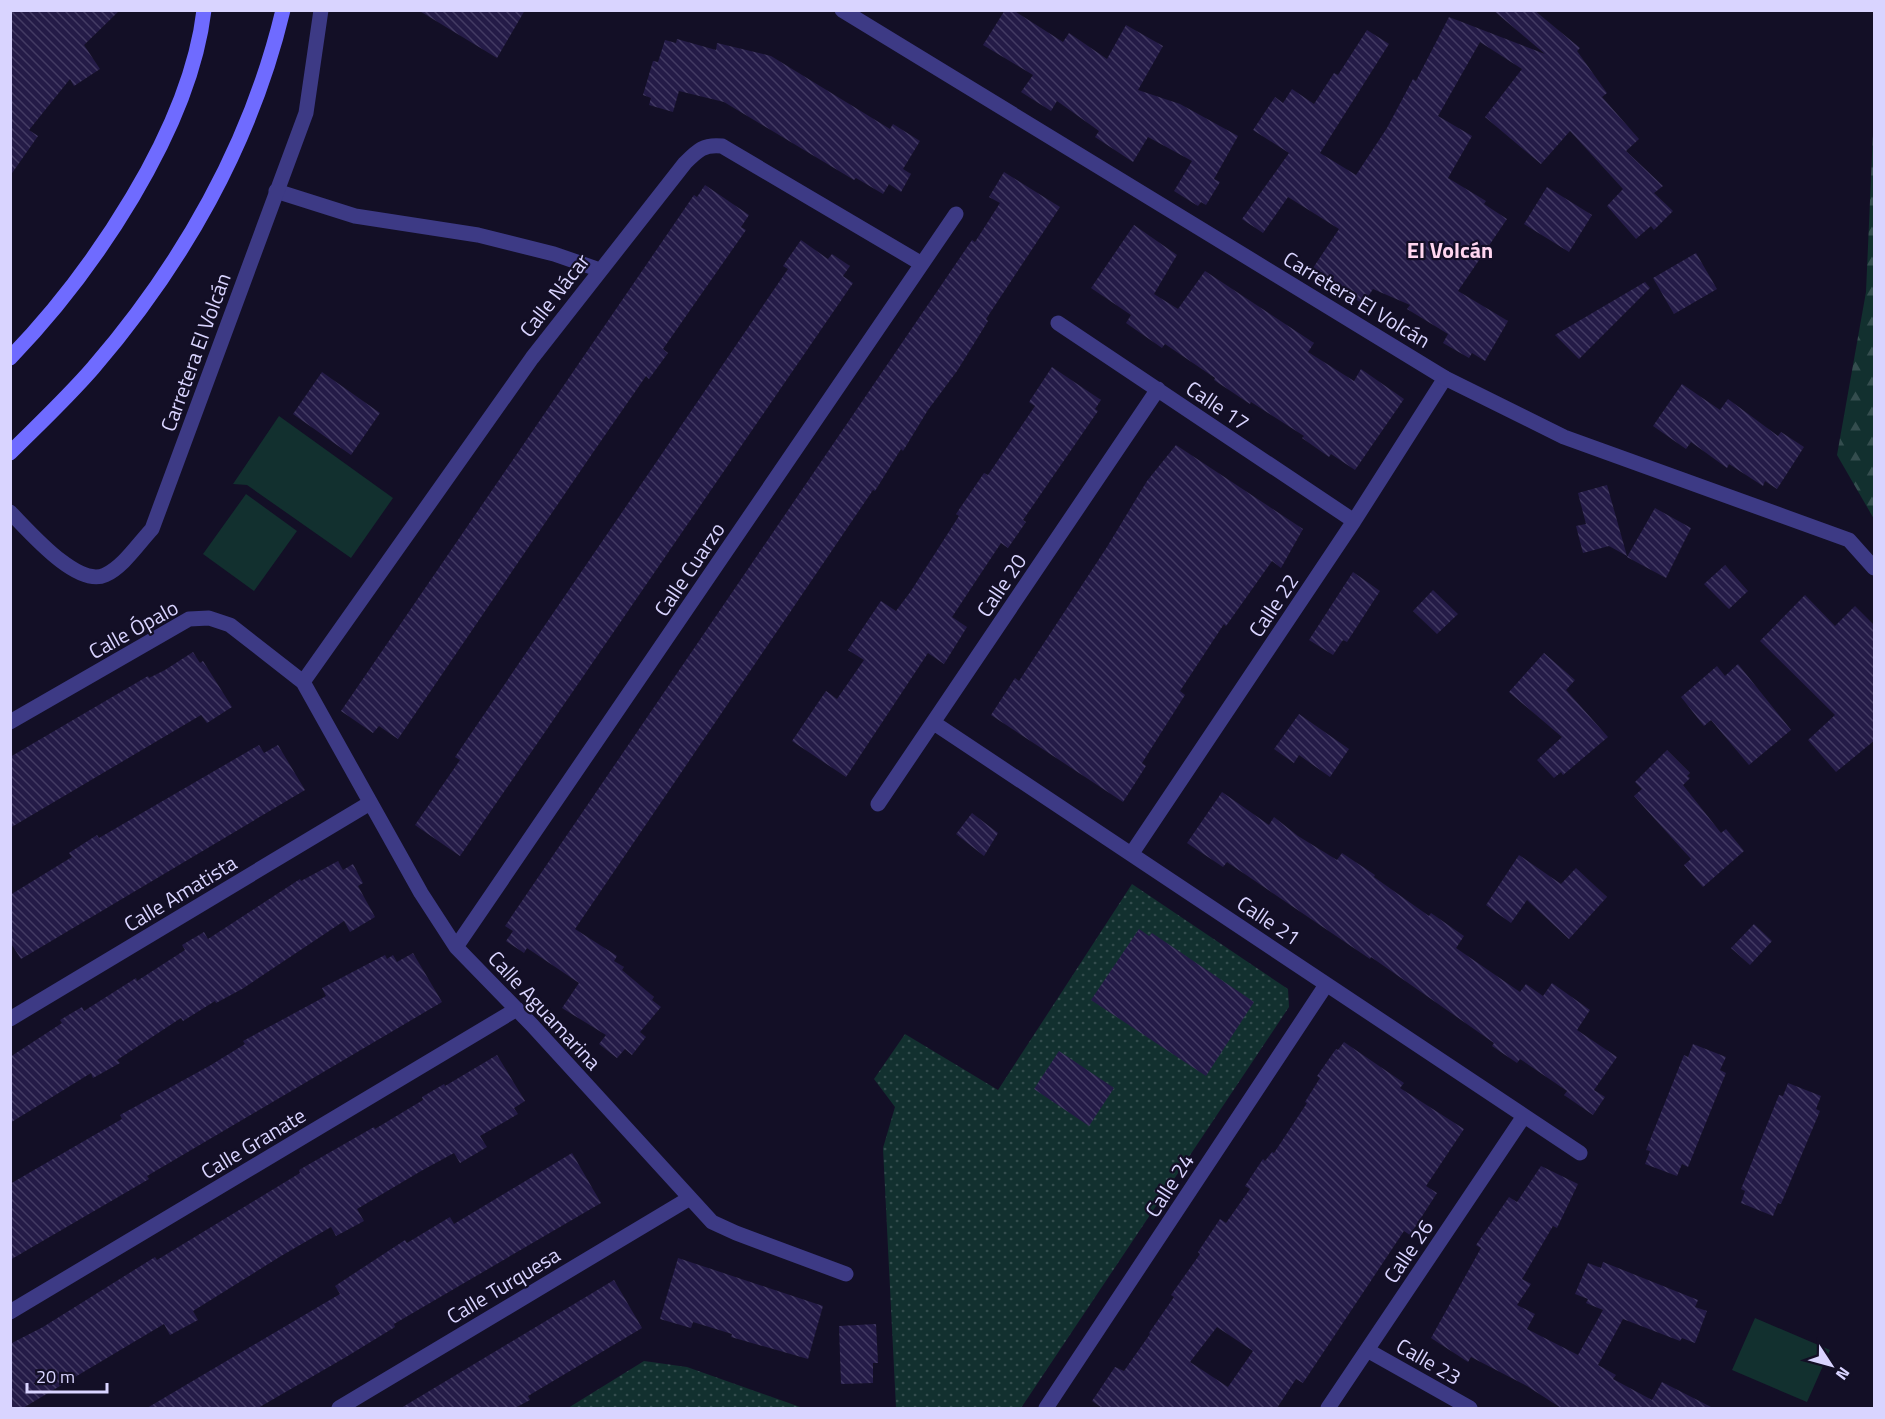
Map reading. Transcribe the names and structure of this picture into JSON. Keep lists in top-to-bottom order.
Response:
{
  "streets": {
    "street": [
      "Calle Nácar",
      "Carretera El Volcán",
      "Calle 17",
      "Calle Cuarzo",
      "Calle 20",
      "Calle 22",
      "Calle Ópalo",
      "Calle Amatista",
      "Calle 21",
      "Calle Aguamarina",
      "Calle Granate",
      "Calle 24",
      "Calle 26",
      "Calle Turquesa",
      "Calle 23"
    ]
  },
  "crossings": [
    ["Calle Nácar", "Calle Cuarzo"],
    ["Calle Nácar", "Calle Ópalo"],
    ["Calle Nácar", "Calle Aguamarina"],
    ["Carretera El Volcán", "Calle 22"],
    ["Calle 17", "Calle 20"],
    ["Calle 17", "Calle 22"],
    ["Calle Cuarzo", "Calle Aguamarina"],
    ["Calle 20", "Calle 21"],
    ["Calle 22", "Calle 21"],
    ["Calle Ópalo", "Calle Aguamarina"],
    ["Calle Amatista", "Calle Aguamarina"],
    ["Calle 21", "Calle 24"],
    ["Calle 21", "Calle 26"],
    ["Calle Aguamarina", "Calle Granate"],
    ["Calle Aguamarina", "Calle Turquesa"],
    ["Calle 26", "Calle 23"]
  ],
  "districts": ["El Volcán"],
  "scale_bar": "20 m",
  "north": "bottom right"
}
